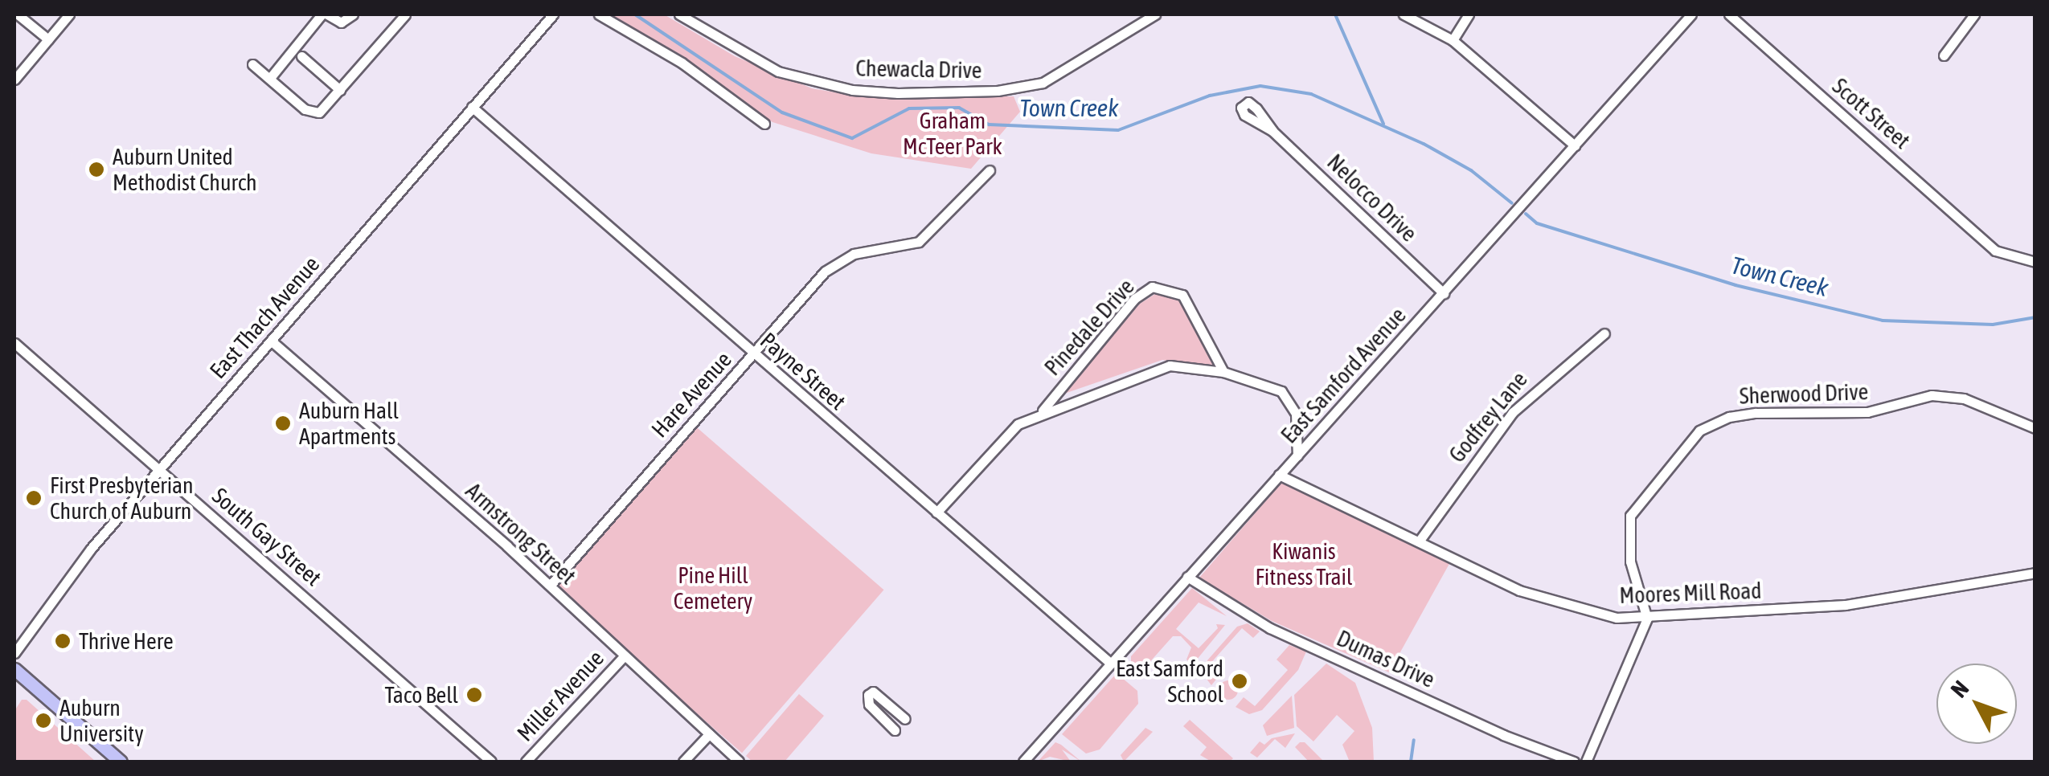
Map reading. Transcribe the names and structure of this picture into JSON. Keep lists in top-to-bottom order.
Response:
{
  "streets": {
    "street": [
      "Chewacla Drive",
      "Scott Street",
      "Nelocco Drive",
      "East Thach Avenue",
      "Pinedale Drive",
      "Payne Street",
      "East Samford Avenue",
      "Sherwood Drive",
      "Hare Avenue",
      "Godfrey Lane",
      "Armstrong Street",
      "South Gay Street",
      "Moores Mill Road",
      "Dumas Drive",
      "Miller Avenue"
    ]
  },
  "crossings": [
    ["Nelocco Drive", "East Samford Avenue"],
    ["East Thach Avenue", "Payne Street"],
    ["East Thach Avenue", "Armstrong Street"],
    ["East Thach Avenue", "South Gay Street"],
    ["Pinedale Drive", "Payne Street"],
    ["Pinedale Drive", "East Samford Avenue"],
    ["Payne Street", "East Samford Avenue"],
    ["Payne Street", "Hare Avenue"],
    ["East Samford Avenue", "Moores Mill Road"],
    ["East Samford Avenue", "Dumas Drive"],
    ["Sherwood Drive", "Moores Mill Road"],
    ["Hare Avenue", "Armstrong Street"],
    ["Godfrey Lane", "Moores Mill Road"],
    ["Armstrong Street", "Miller Avenue"]
  ],
  "water": ["Town Creek"],
  "parks": ["Graham McTeer Park", "Kiwanis Fitness Trail", "Pine Hill Cemetery"],
  "places": [
    "Auburn United Methodist Church",
    "Auburn Hall Apartments",
    "First Presbyterian Church of Auburn",
    "Thrive Here",
    "East Samford School",
    "Taco Bell",
    "Auburn University"
  ],
  "north": "top left"
}
